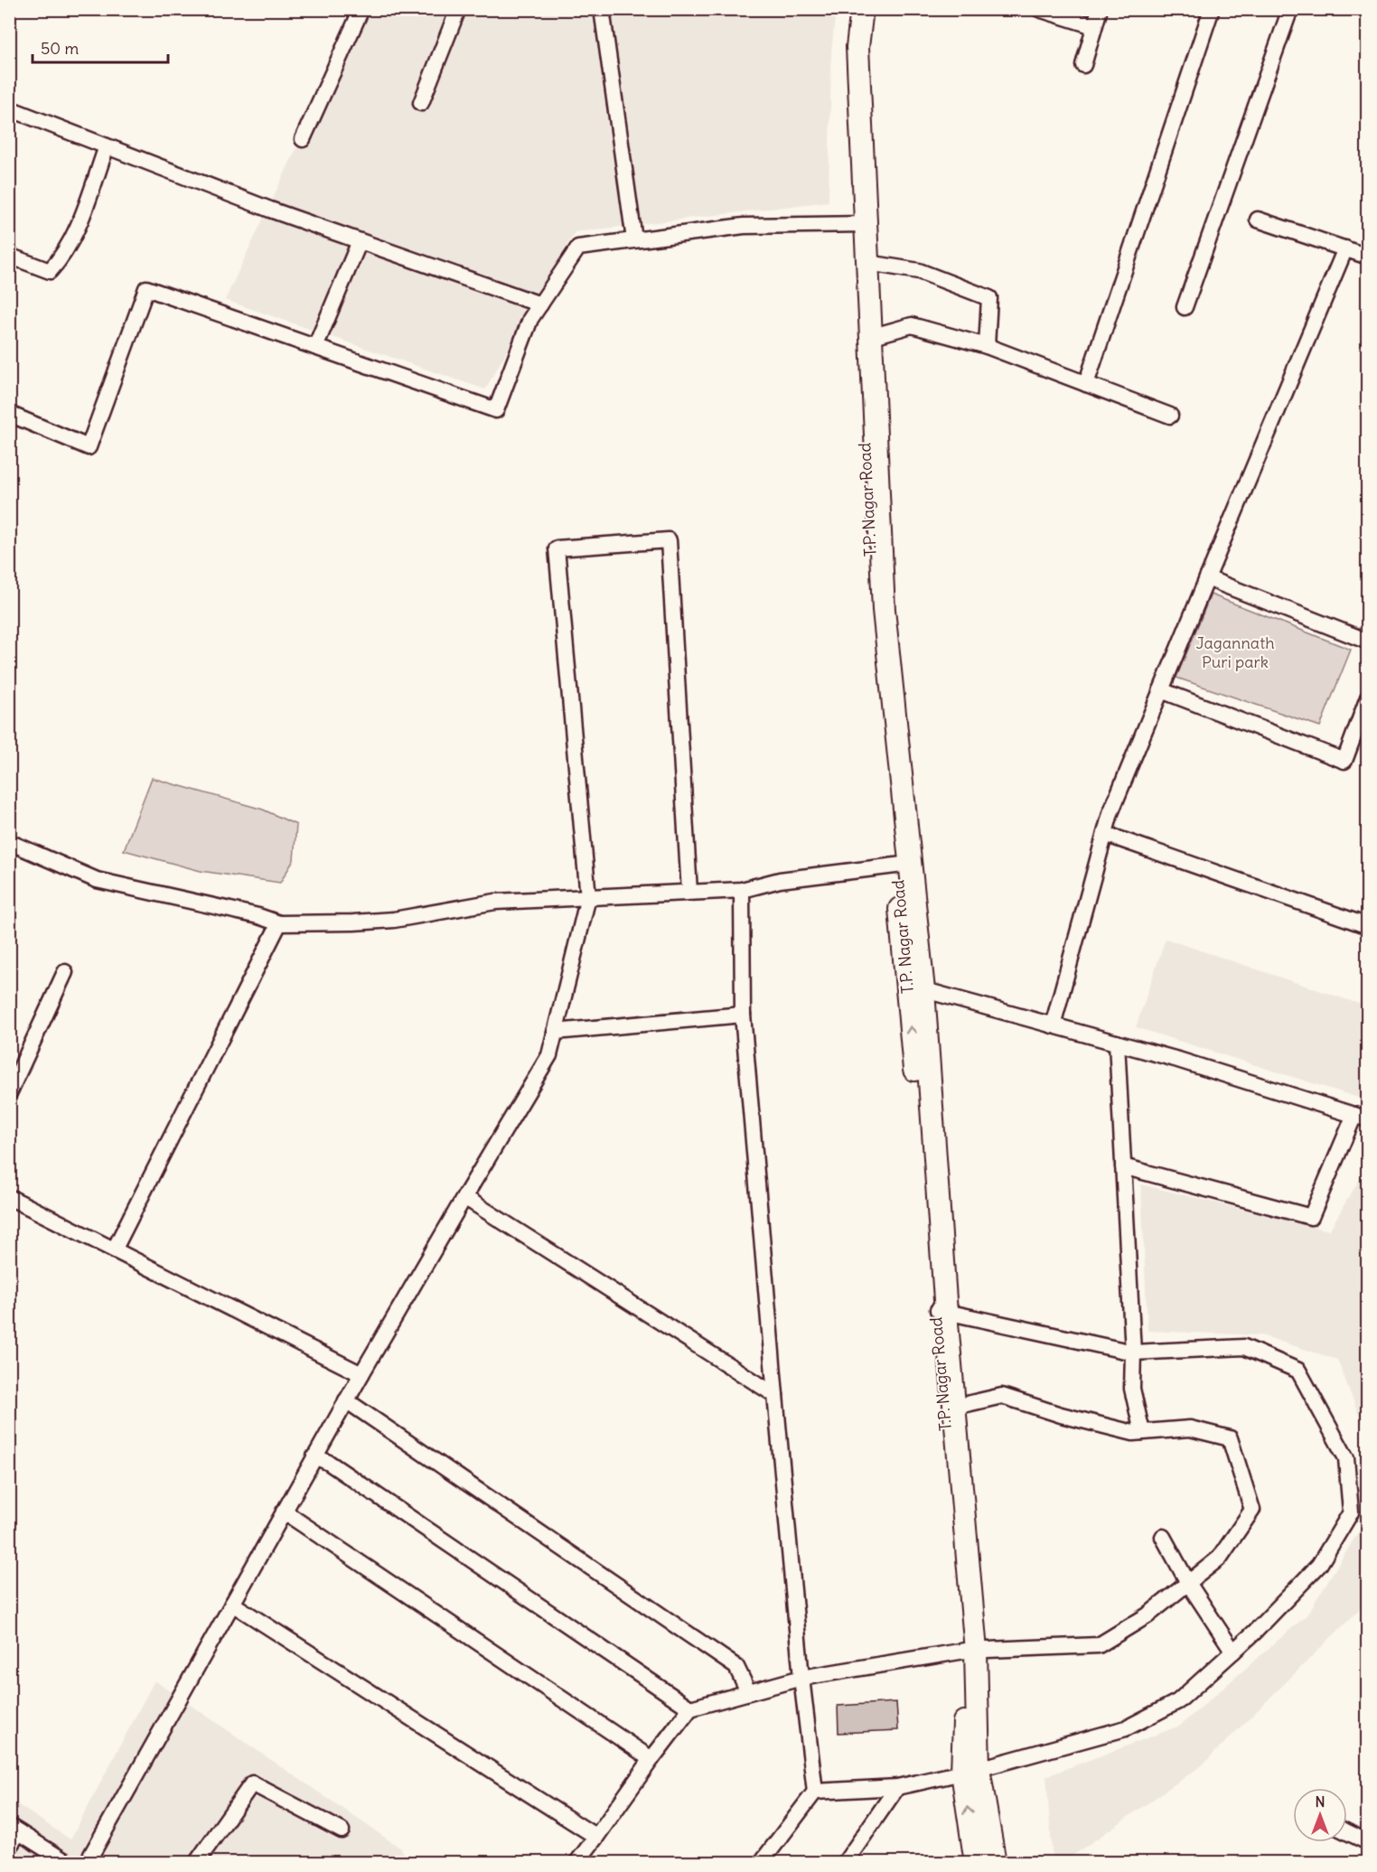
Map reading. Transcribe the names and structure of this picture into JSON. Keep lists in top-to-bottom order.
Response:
{
  "streets": {
    "main road": ["T.P. Nagar Road"]
  },
  "parks": ["Jagannath Puri park"],
  "scale_bar": "50 m",
  "north": "top"
}
